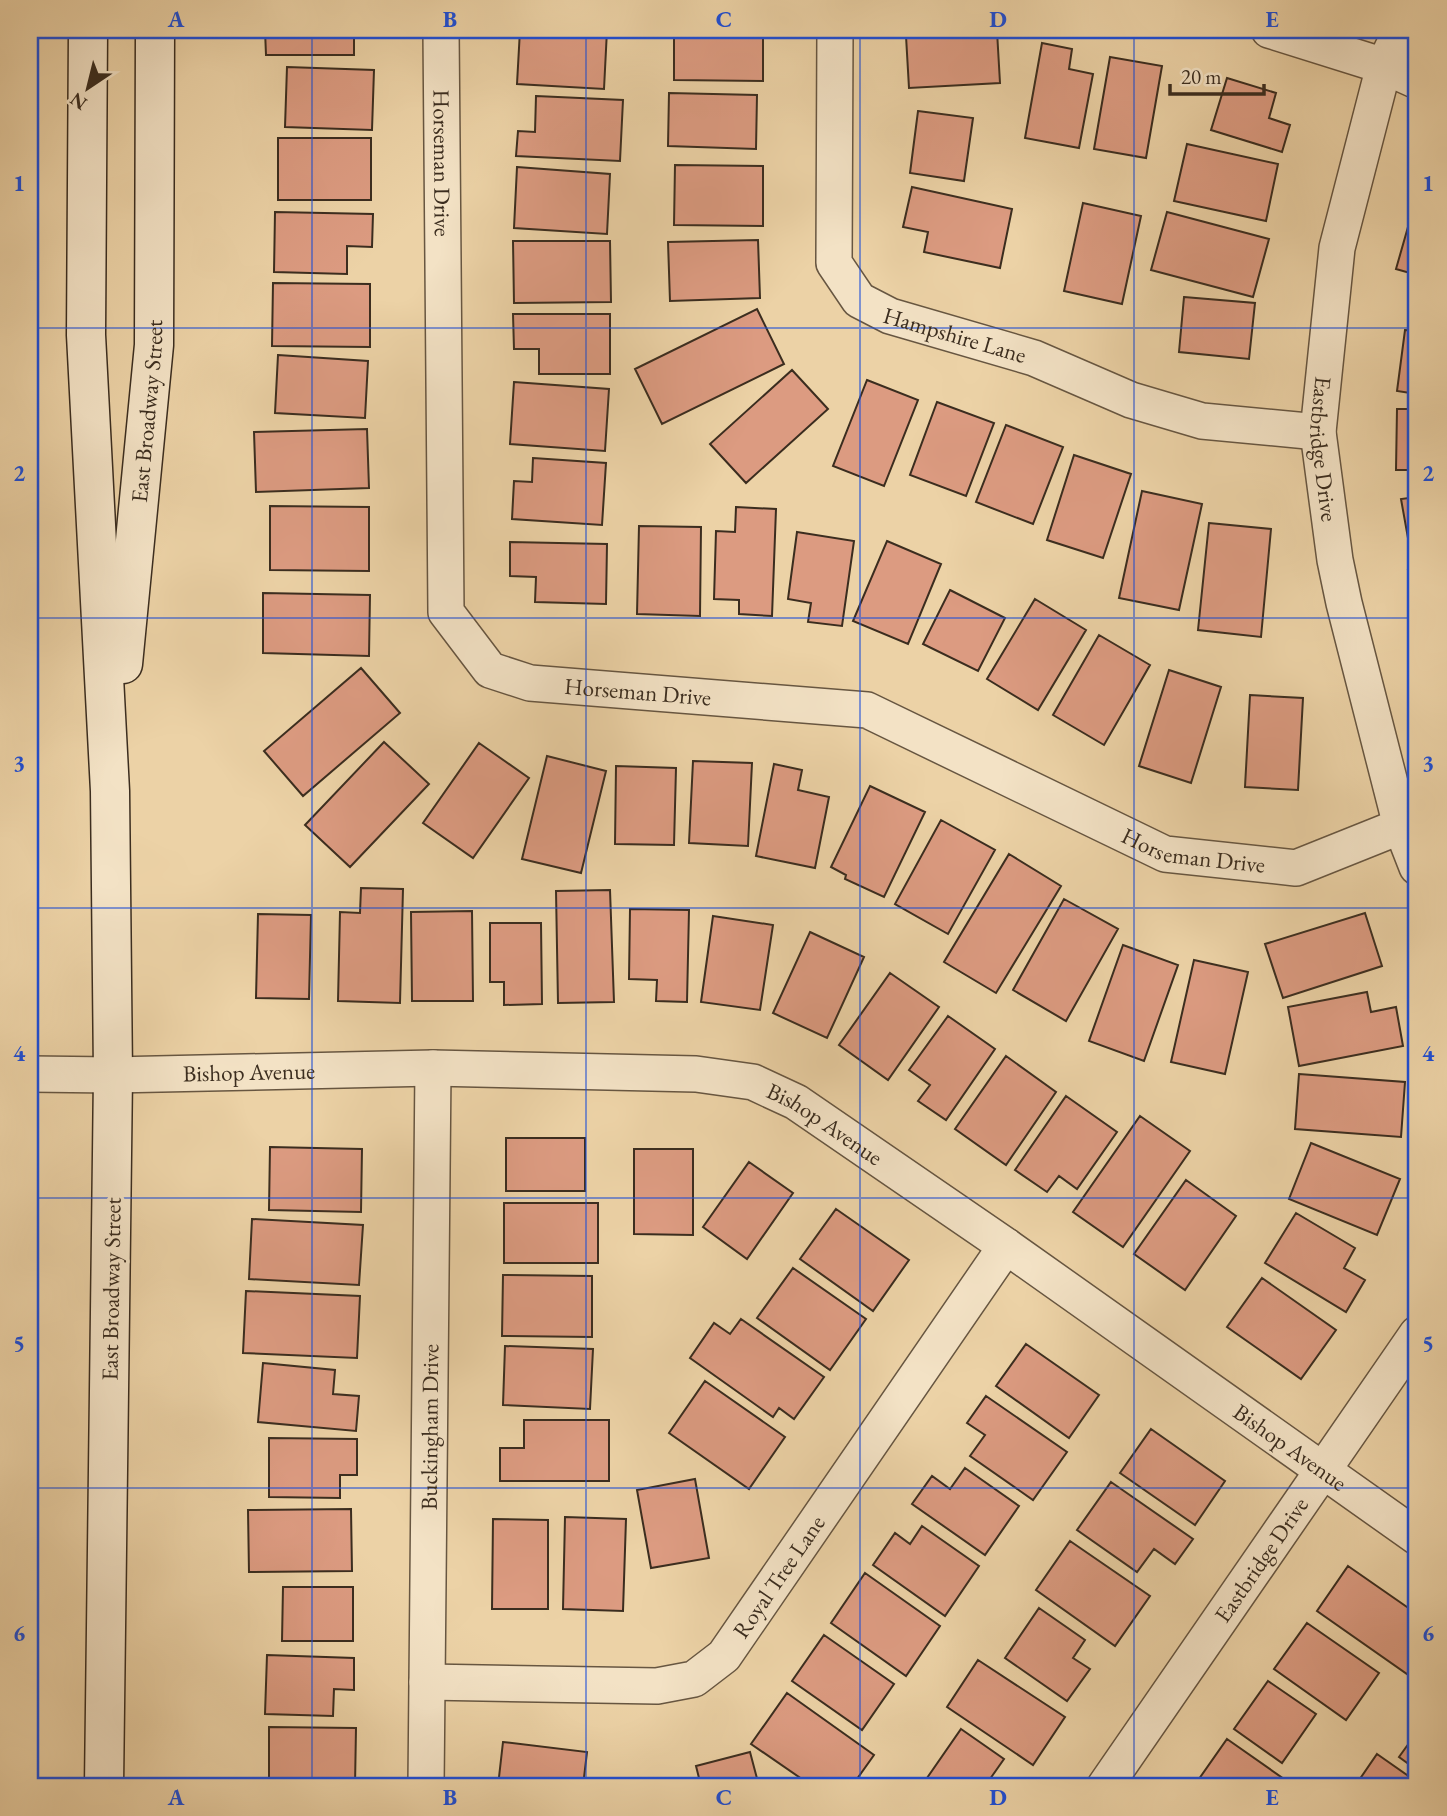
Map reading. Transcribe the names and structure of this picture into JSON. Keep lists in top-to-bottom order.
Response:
{
  "streets": {
    "main road": ["East Broadway Street"],
    "street": [
      "Horseman Drive",
      "Hampshire Lane",
      "Eastbridge Drive",
      "Bishop Avenue",
      "Buckingham Drive",
      "Royal Tree Lane"
    ]
  },
  "crossings": [
    ["Horseman Drive", "Eastbridge Drive"],
    ["Hampshire Lane", "Eastbridge Drive"],
    ["East Broadway Street", "Bishop Avenue"],
    ["Eastbridge Drive", "Bishop Avenue"],
    ["Bishop Avenue", "Buckingham Drive"],
    ["Bishop Avenue", "Royal Tree Lane"],
    ["Buckingham Drive", "Royal Tree Lane"]
  ],
  "scale_bar": "20 m",
  "north": "bottom left",
  "grid": {
    "columns": [
      "A",
      "B",
      "C",
      "D",
      "E"
    ],
    "rows": [
      "1",
      "2",
      "3",
      "4",
      "5",
      "6"
    ]
  }
}
